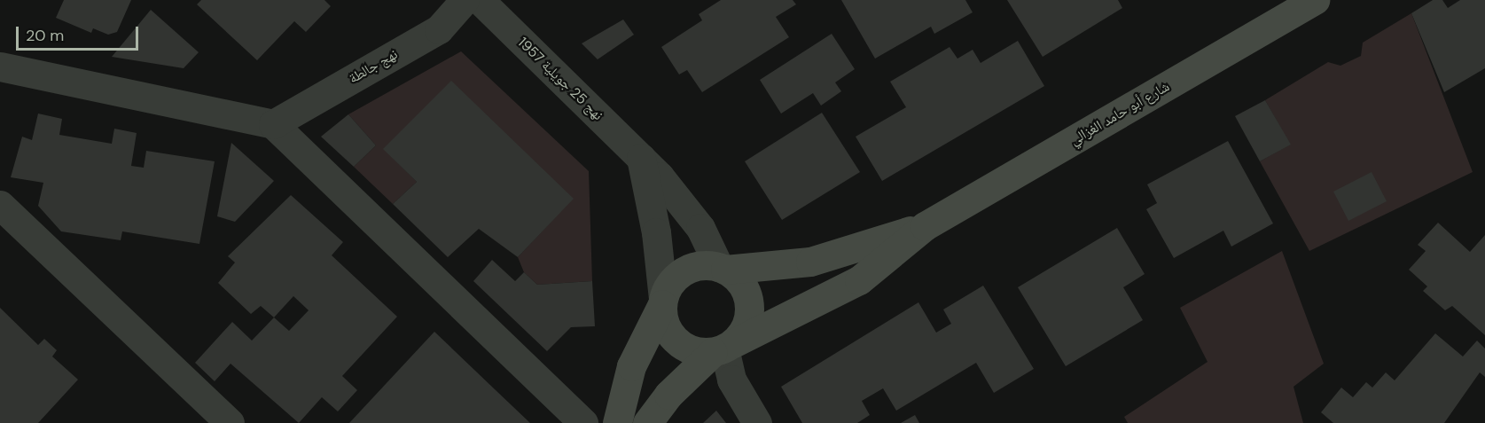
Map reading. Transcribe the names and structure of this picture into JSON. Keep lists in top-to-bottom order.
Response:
{
  "streets": {
    "main road": ["شارع أبو حامد الغزالي"],
    "street": ["نهج جالطة", "نهج 25 جويلية 1957"]
  },
  "crossings": [
    ["نهج 25 جويلية 1957", "شارع أبو حامد الغزالي"]
  ],
  "scale_bar": "20 m"
}
